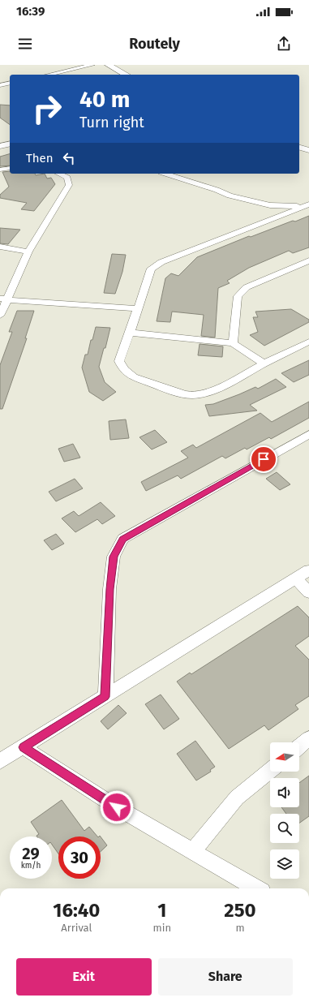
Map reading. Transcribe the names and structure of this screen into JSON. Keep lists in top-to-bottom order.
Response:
{
  "north": "left",
  "page": {
    "status": "16:39",
    "header": "Routely",
    "turn": ["40 m", "Turn right"],
    "then": "Then",
    "speed": "29 km/h",
    "limit": "30",
    "eta": [
      "16:40",
      "Arrival",
      "1",
      "min",
      "250",
      "m"
    ],
    "buttons": ["Exit", "Share"]
  }
}
